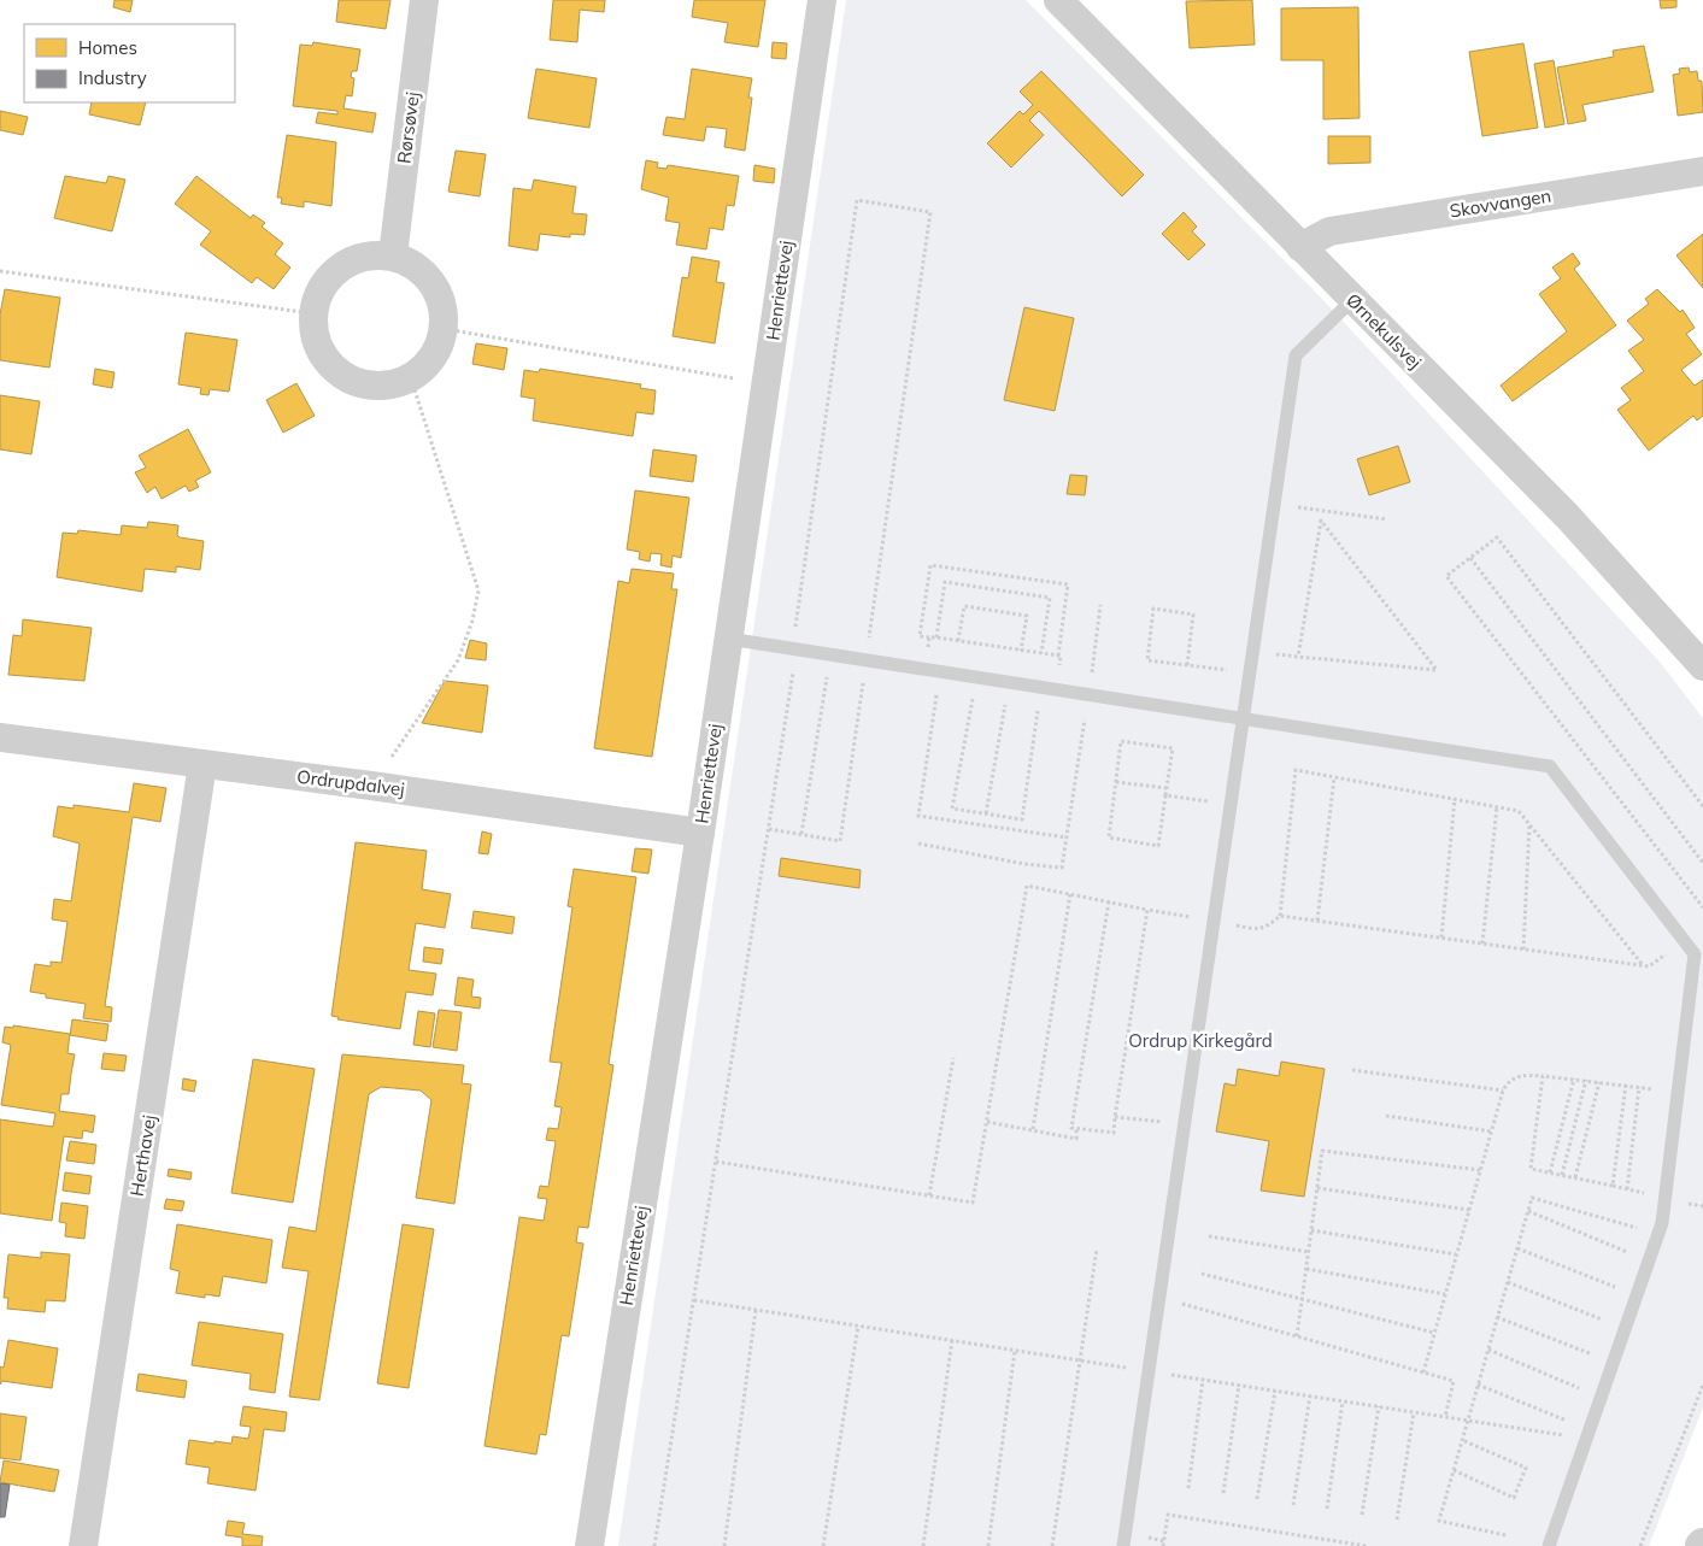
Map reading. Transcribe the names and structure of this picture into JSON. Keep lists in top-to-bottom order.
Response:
{
  "streets": {
    "street": [
      "Rørsøvej",
      "Skovvangen",
      "Henriettevej",
      "Ørnekulsvej",
      "Ordrupdalvej",
      "Herthavej"
    ]
  },
  "crossings": [
    ["Skovvangen", "Ørnekulsvej"],
    ["Henriettevej", "Ordrupdalvej"],
    ["Ordrupdalvej", "Herthavej"]
  ],
  "parks": ["Ordrup Kirkegård"],
  "legend": ["Homes", "Industry"]
}
